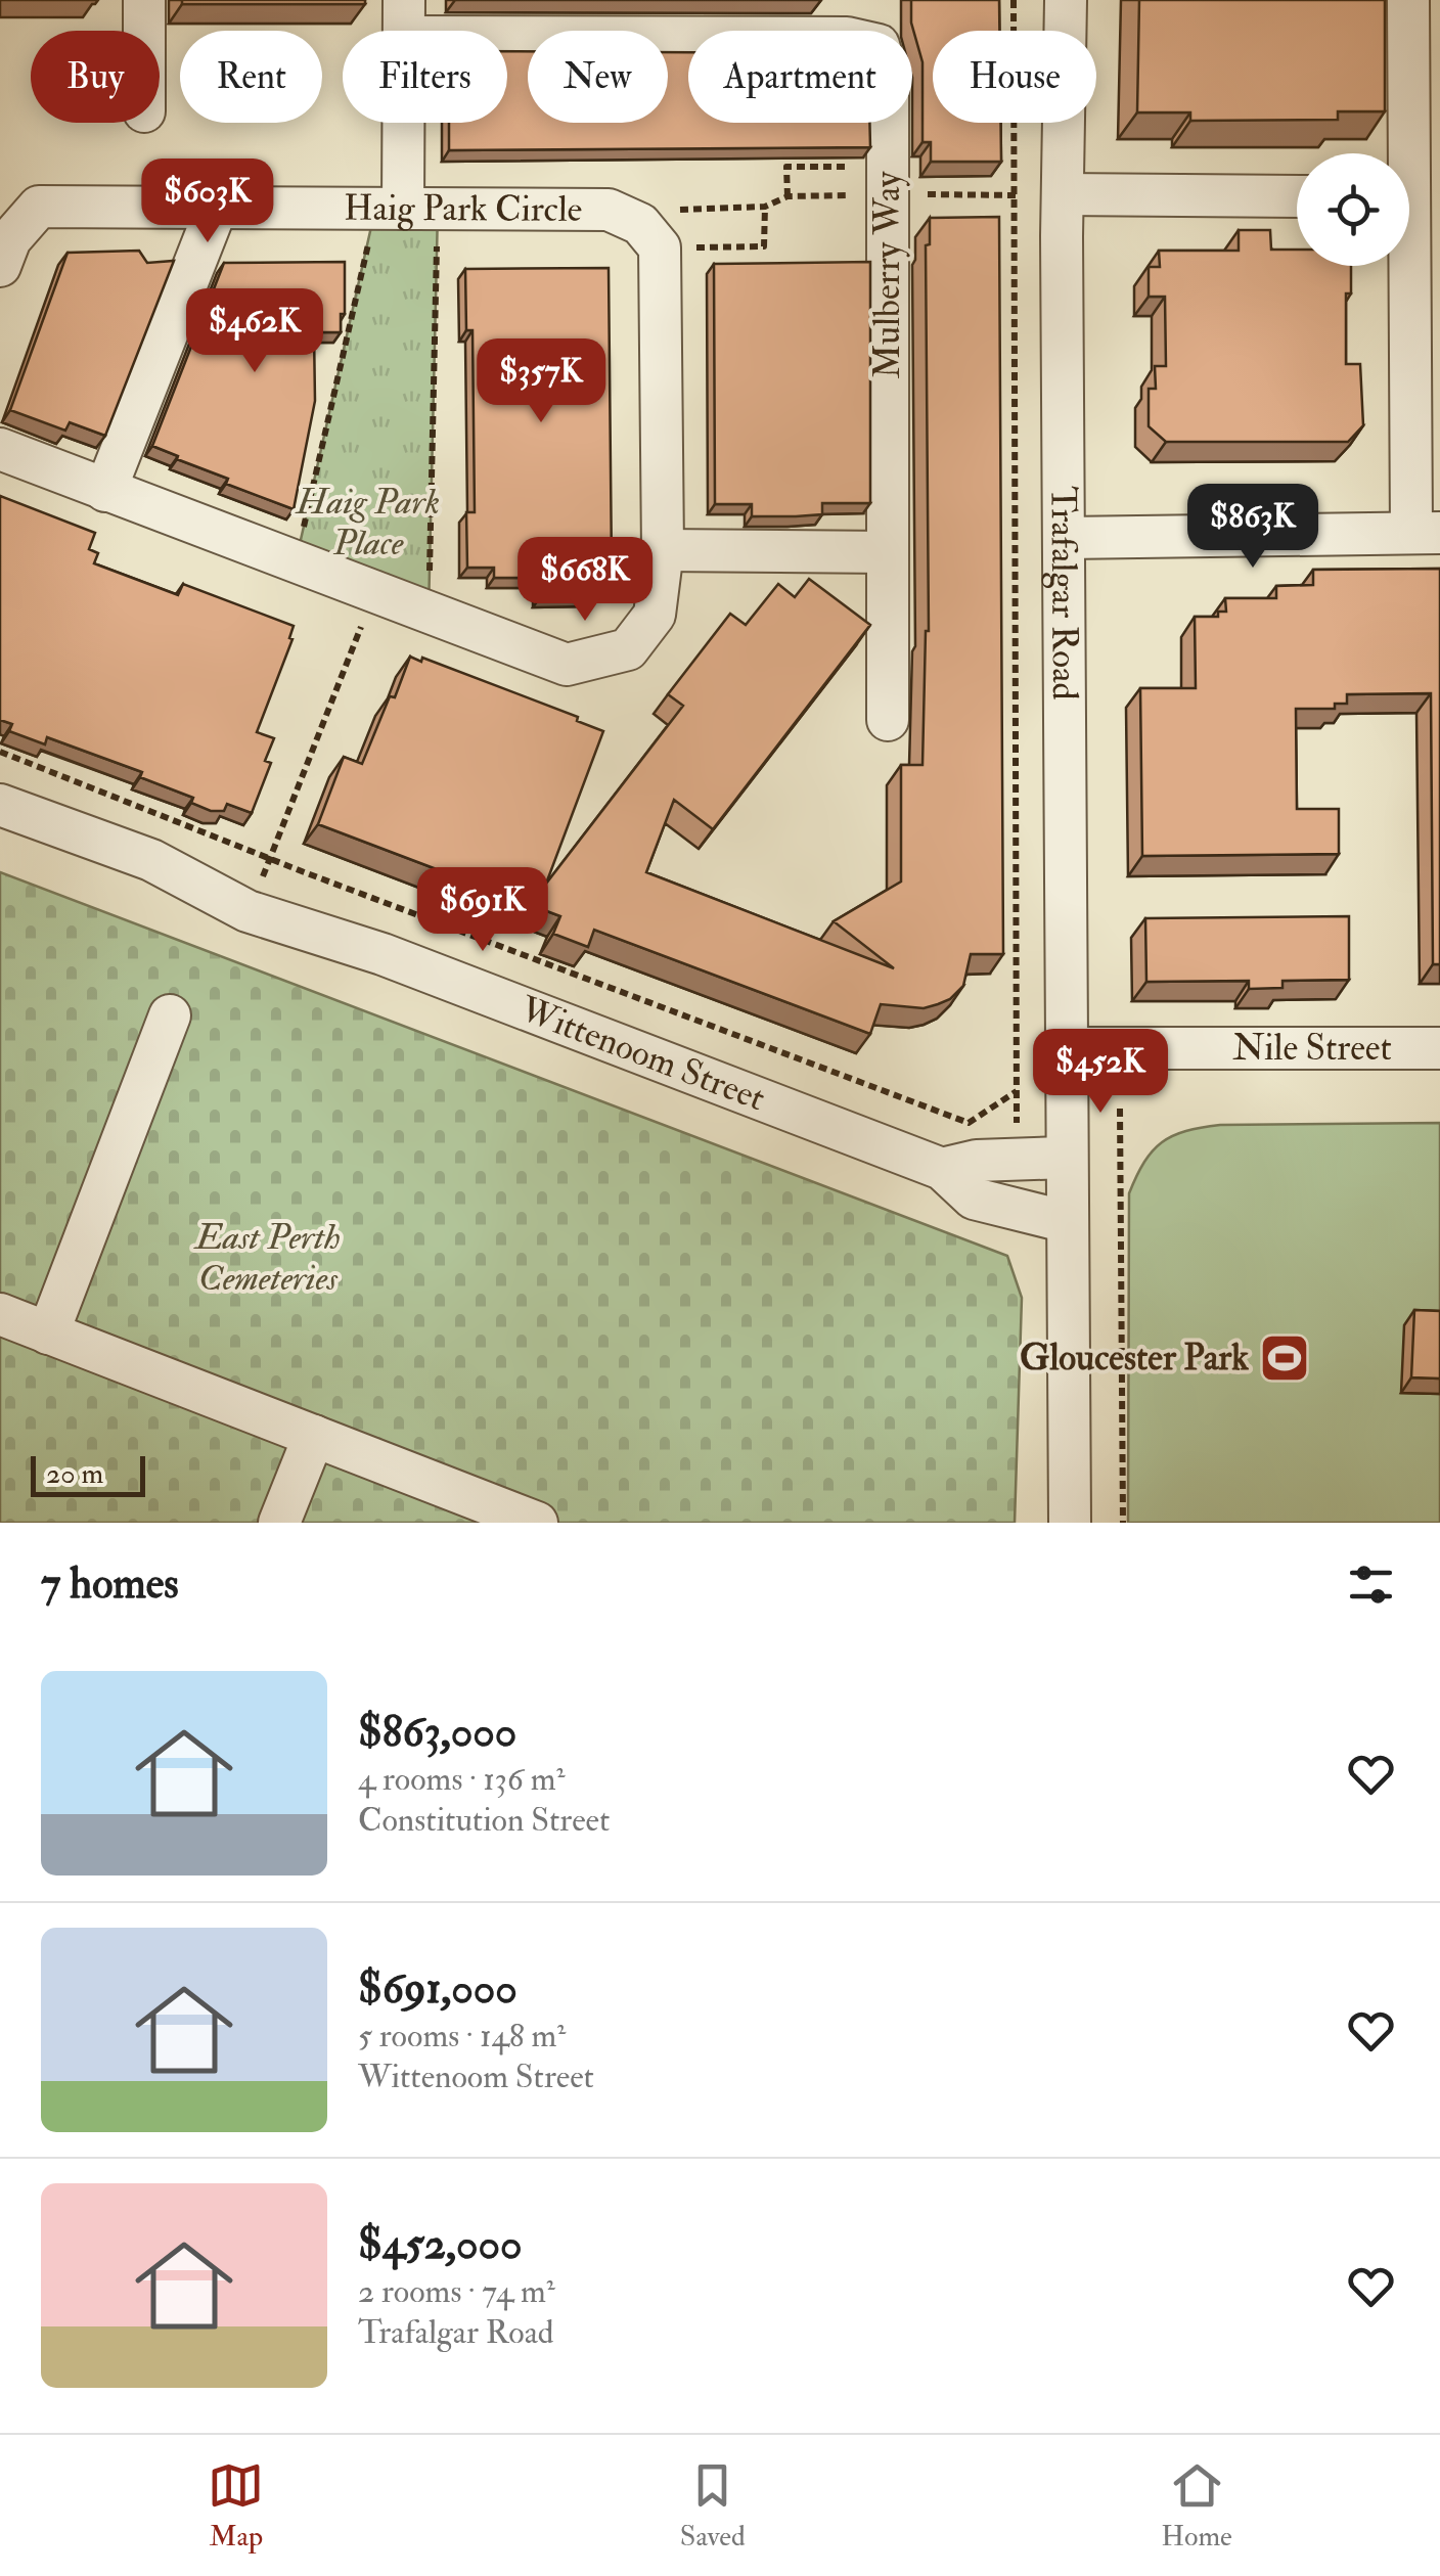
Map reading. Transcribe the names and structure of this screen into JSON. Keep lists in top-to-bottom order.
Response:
{
  "streets": {
    "street": [
      "Haig Park Circle",
      "Mulberry Way",
      "Trafalgar Road",
      "Nile Street",
      "Wittenoom Street"
    ]
  },
  "crossings": [
    ["Trafalgar Road", "Nile Street"],
    ["Trafalgar Road", "Wittenoom Street"]
  ],
  "parks": ["Haig Park Place", "East Perth Cemeteries"],
  "places": {
    "sports": ["Gloucester Park"]
  },
  "scale_bar": "20 m",
  "page": {
    "chip": [
      "Buy",
      "Rent",
      "Filters",
      "New",
      "Apartment",
      "House"
    ],
    "price": [
      "$603K",
      "$462K",
      "$357K",
      "$863K",
      "$668K",
      "$691K",
      "$452K"
    ],
    "scale": "20 m",
    "heading": "7 homes",
    "list": [
      {
        "name": "$863,000",
        "note": "4 rooms · 136 m² · Constitution Street"
      },
      {
        "name": "$691,000",
        "note": "5 rooms · 148 m² · Wittenoom Street"
      },
      {
        "name": "$452,000",
        "note": "2 rooms · 74 m² · Trafalgar Road"
      }
    ],
    "tabs": ["Map", "Saved", "Home"]
  }
}
